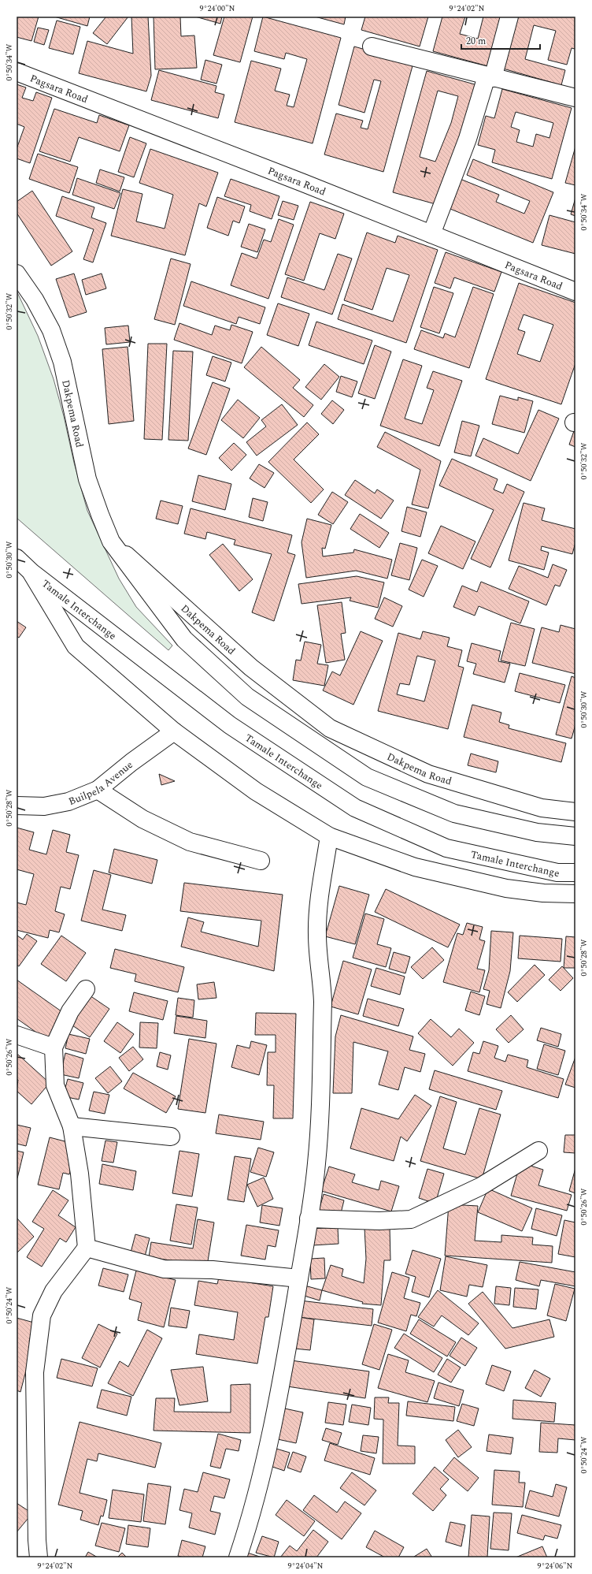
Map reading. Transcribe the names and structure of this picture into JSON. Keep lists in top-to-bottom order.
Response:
{
  "streets": {
    "main road": [
      "Pagsara Road",
      "Dakpema Road",
      "Tamale Interchange",
      "Builpela Avenue"
    ]
  },
  "scale_bar": "20 m",
  "coordinates": [
    "9°24'00\"N",
    "9°24'02\"N",
    "0°50'34\"W",
    "0°50'32\"W",
    "0°50'30\"W",
    "0°50'28\"W",
    "0°50'26\"W",
    "0°50'24\"W",
    "9°24'04\"N",
    "9°24'06\"N"
  ]
}
